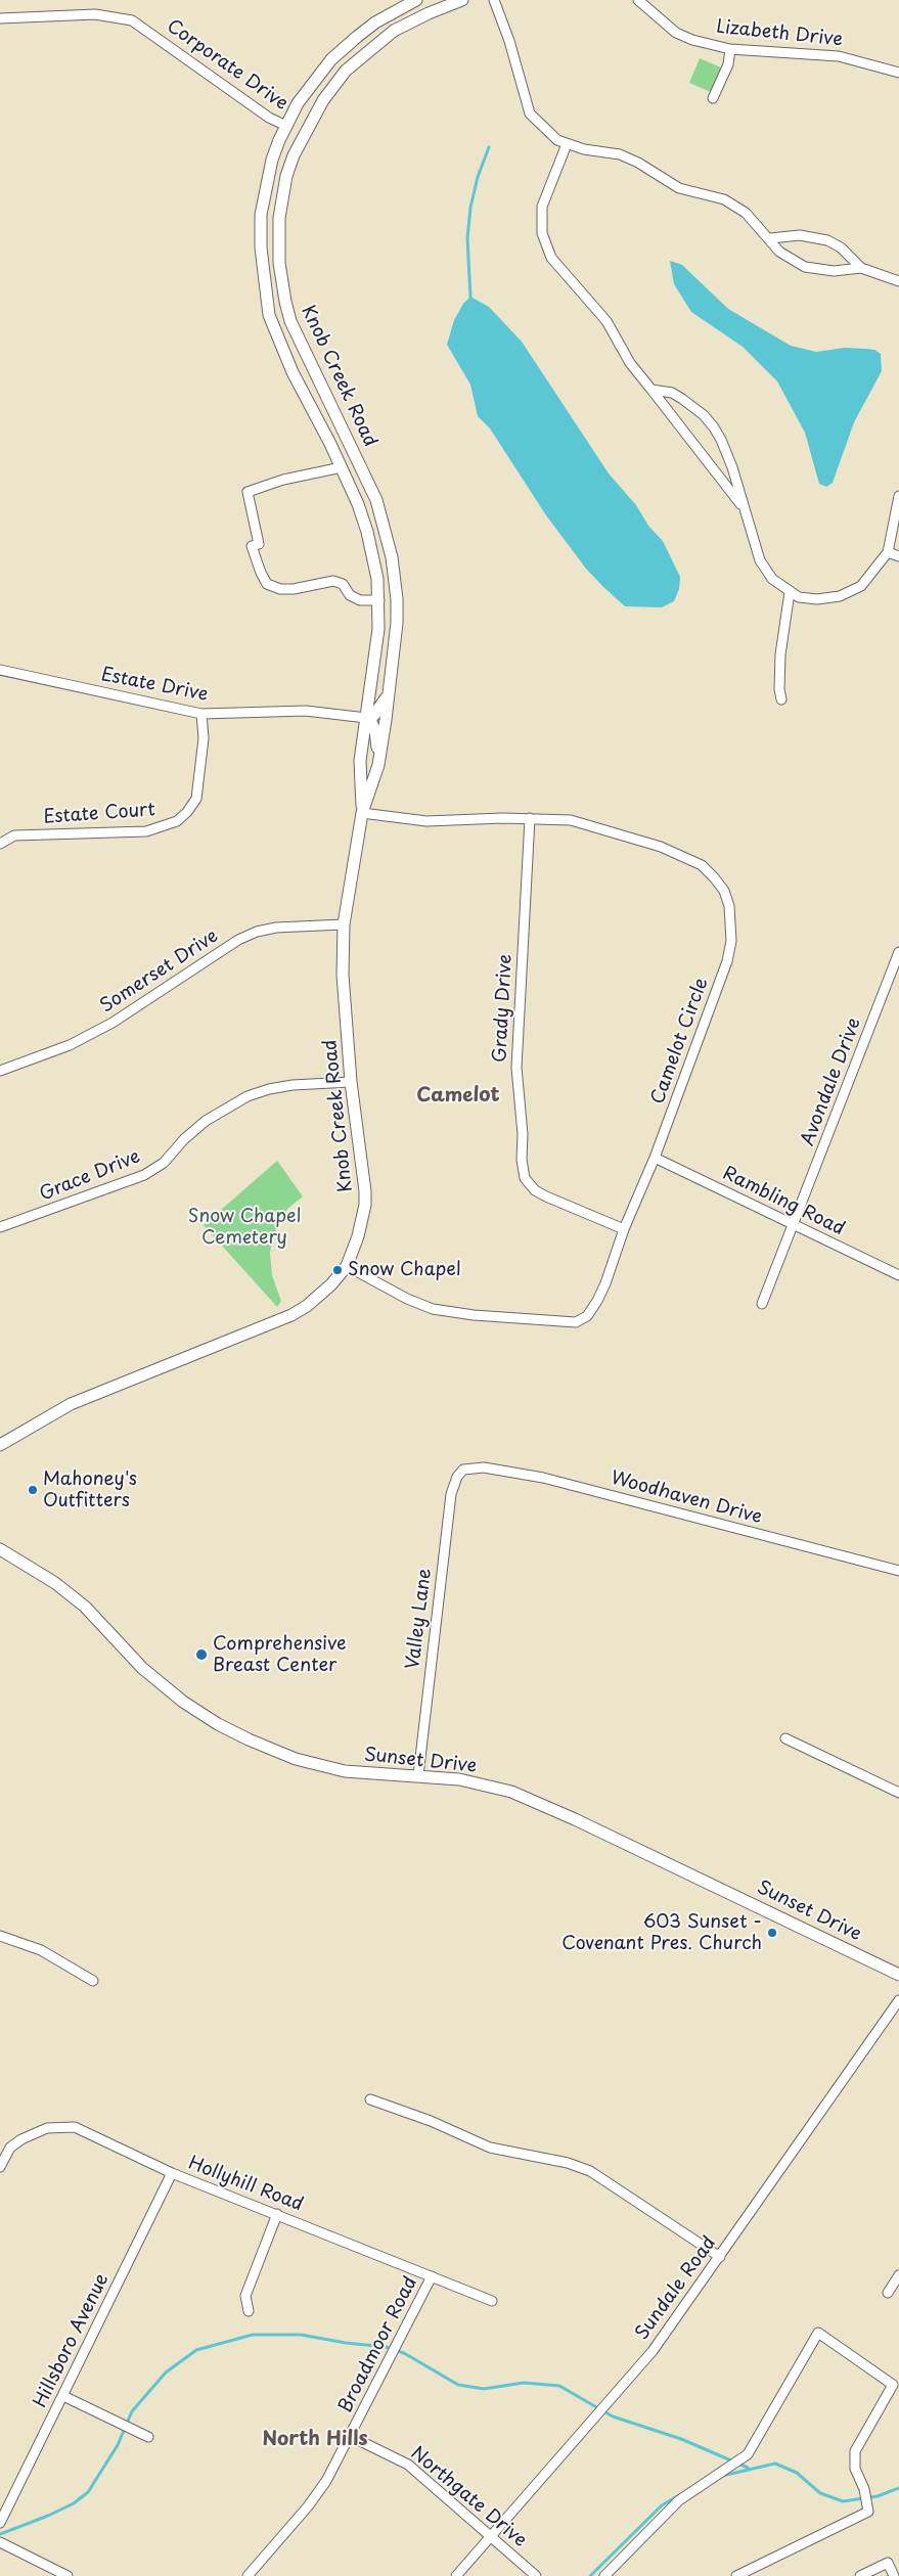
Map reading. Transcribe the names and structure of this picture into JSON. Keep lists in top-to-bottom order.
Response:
{
  "streets": {
    "main road": ["Knob Creek Road", "Sunset Drive"],
    "street": [
      "Lizabeth Drive",
      "Corporate Drive",
      "Estate Drive",
      "Estate Court",
      "Somerset Drive",
      "Grady Drive",
      "Camelot Circle",
      "Avondale Drive",
      "Grace Drive",
      "Rambling Road",
      "Woodhaven Drive",
      "Valley Lane",
      "Hollyhill Road",
      "Sundale Road",
      "Hillsboro Avenue",
      "Broadmoor Road",
      "Northgate Drive"
    ]
  },
  "crossings": [
    ["Corporate Drive", "Knob Creek Road"],
    ["Knob Creek Road", "Estate Drive"],
    ["Knob Creek Road", "Somerset Drive"],
    ["Knob Creek Road", "Camelot Circle"],
    ["Knob Creek Road", "Grace Drive"],
    ["Estate Drive", "Estate Court"],
    ["Grady Drive", "Camelot Circle"],
    ["Camelot Circle", "Rambling Road"],
    ["Avondale Drive", "Rambling Road"],
    ["Woodhaven Drive", "Valley Lane"],
    ["Valley Lane", "Sunset Drive"],
    ["Hollyhill Road", "Hillsboro Avenue"],
    ["Hollyhill Road", "Broadmoor Road"],
    ["Sundale Road", "Northgate Drive"],
    ["Broadmoor Road", "Northgate Drive"]
  ],
  "districts": ["Camelot", "North Hills"],
  "parks": ["Snow Chapel Cemetery"],
  "places": [
    "Snow Chapel",
    "Mahoney's Outfitters",
    "Comprehensive Breast Center",
    "603 Sunset - Covenant Pres. Church"
  ]
}
